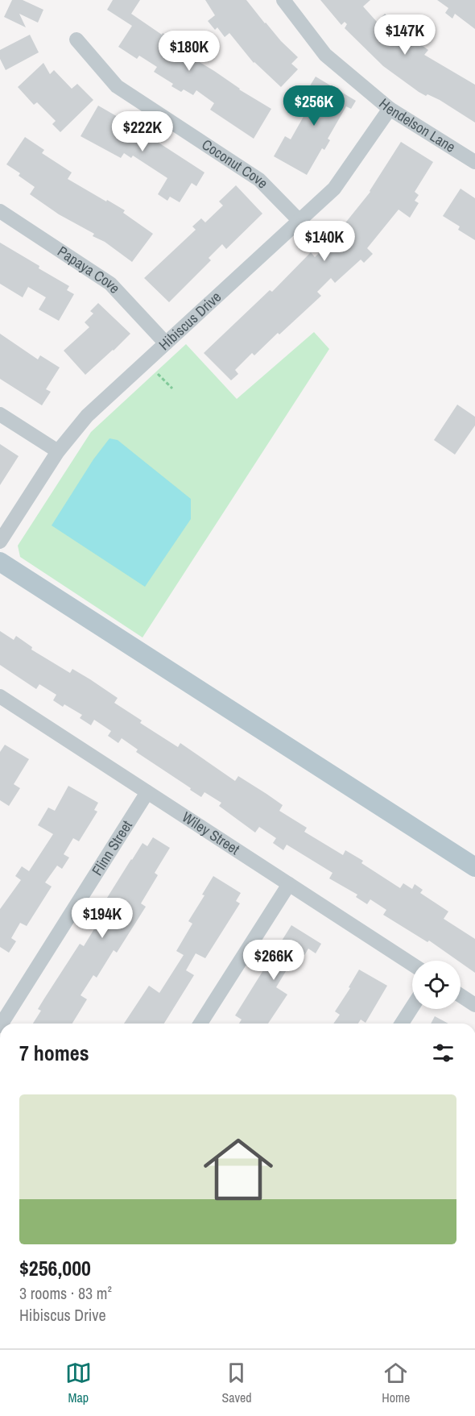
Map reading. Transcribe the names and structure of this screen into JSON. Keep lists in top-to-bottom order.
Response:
{
  "streets": {
    "street": [
      "Hendelson Lane",
      "Coconut Cove",
      "Papaya Cove",
      "Hibiscus Drive",
      "Wiley Street",
      "Flinn Street"
    ]
  },
  "crossings": [
    ["Hendelson Lane", "Hibiscus Drive"],
    ["Coconut Cove", "Hibiscus Drive"],
    ["Papaya Cove", "Hibiscus Drive"],
    ["Wiley Street", "Flinn Street"]
  ],
  "page": {
    "price": [
      "$147K",
      "$180K",
      "$256K",
      "$222K",
      "$140K",
      "$194K",
      "$266K"
    ],
    "heading": "7 homes",
    "list": [
      {
        "name": "$256,000",
        "note": "3 rooms · 83 m² · Hibiscus Drive"
      }
    ],
    "tabs": ["Map", "Saved", "Home"]
  }
}
